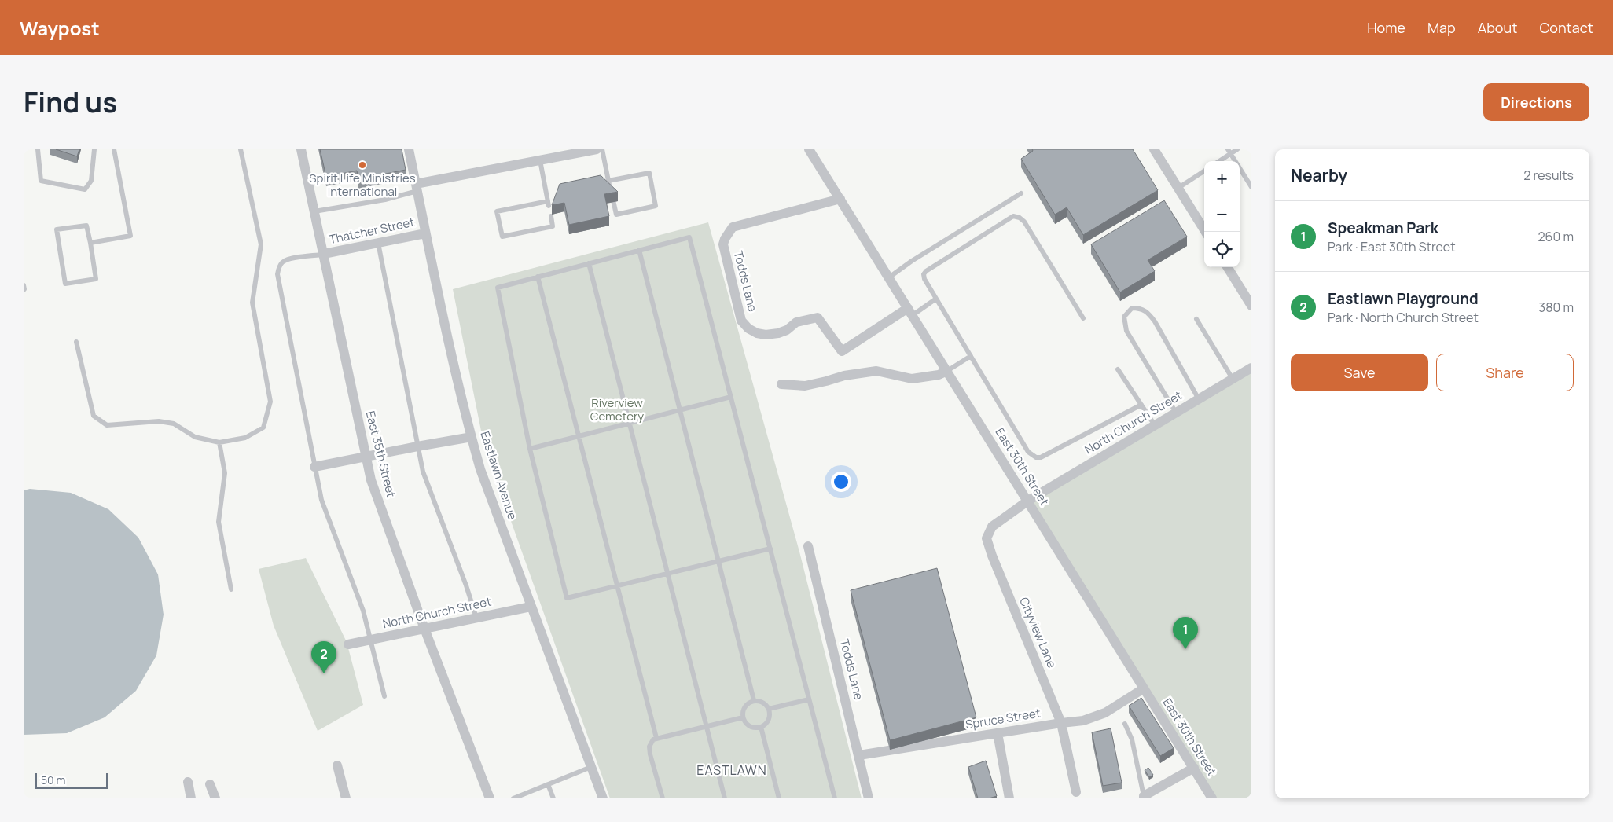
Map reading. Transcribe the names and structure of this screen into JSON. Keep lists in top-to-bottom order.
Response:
{
  "streets": {
    "street": [
      "Thatcher Street",
      "Todds Lane",
      "North Church Street",
      "East 35th Street",
      "East 30th Street",
      "Eastlawn Avenue",
      "Cityview Lane",
      "Spruce Street"
    ]
  },
  "crossings": [
    ["Thatcher Street", "East 35th Street"],
    ["Thatcher Street", "Eastlawn Avenue"],
    ["Todds Lane", "East 30th Street"],
    ["Todds Lane", "Spruce Street"],
    ["North Church Street", "East 35th Street"],
    ["North Church Street", "East 30th Street"],
    ["North Church Street", "Eastlawn Avenue"],
    ["North Church Street", "Cityview Lane"],
    ["East 30th Street", "Cityview Lane"],
    ["East 30th Street", "Spruce Street"],
    ["Cityview Lane", "Spruce Street"]
  ],
  "districts": ["EASTLAWN"],
  "parks": ["Riverview Cemetery"],
  "places": ["Spirit Life Ministries International"],
  "scale_bar": "50 m",
  "page": {
    "header": "Waypost",
    "nav": [
      "Home",
      "Map",
      "About",
      "Contact"
    ],
    "title": "Find us",
    "buttons": [
      "Directions",
      ["Save", "Share"]
    ],
    "heading": ["Nearby", "2 results"],
    "map_buttons": ["+", "−"],
    "list": [
      {
        "mark": "1",
        "name": "Speakman Park",
        "note": "Park · East 30th Street",
        "value": "260 m"
      },
      {
        "mark": "2",
        "name": "Eastlawn Playground",
        "note": "Park · North Church Street",
        "value": "380 m"
      }
    ],
    "pins": ["1", "2"],
    "scale": "50 m"
  }
}
